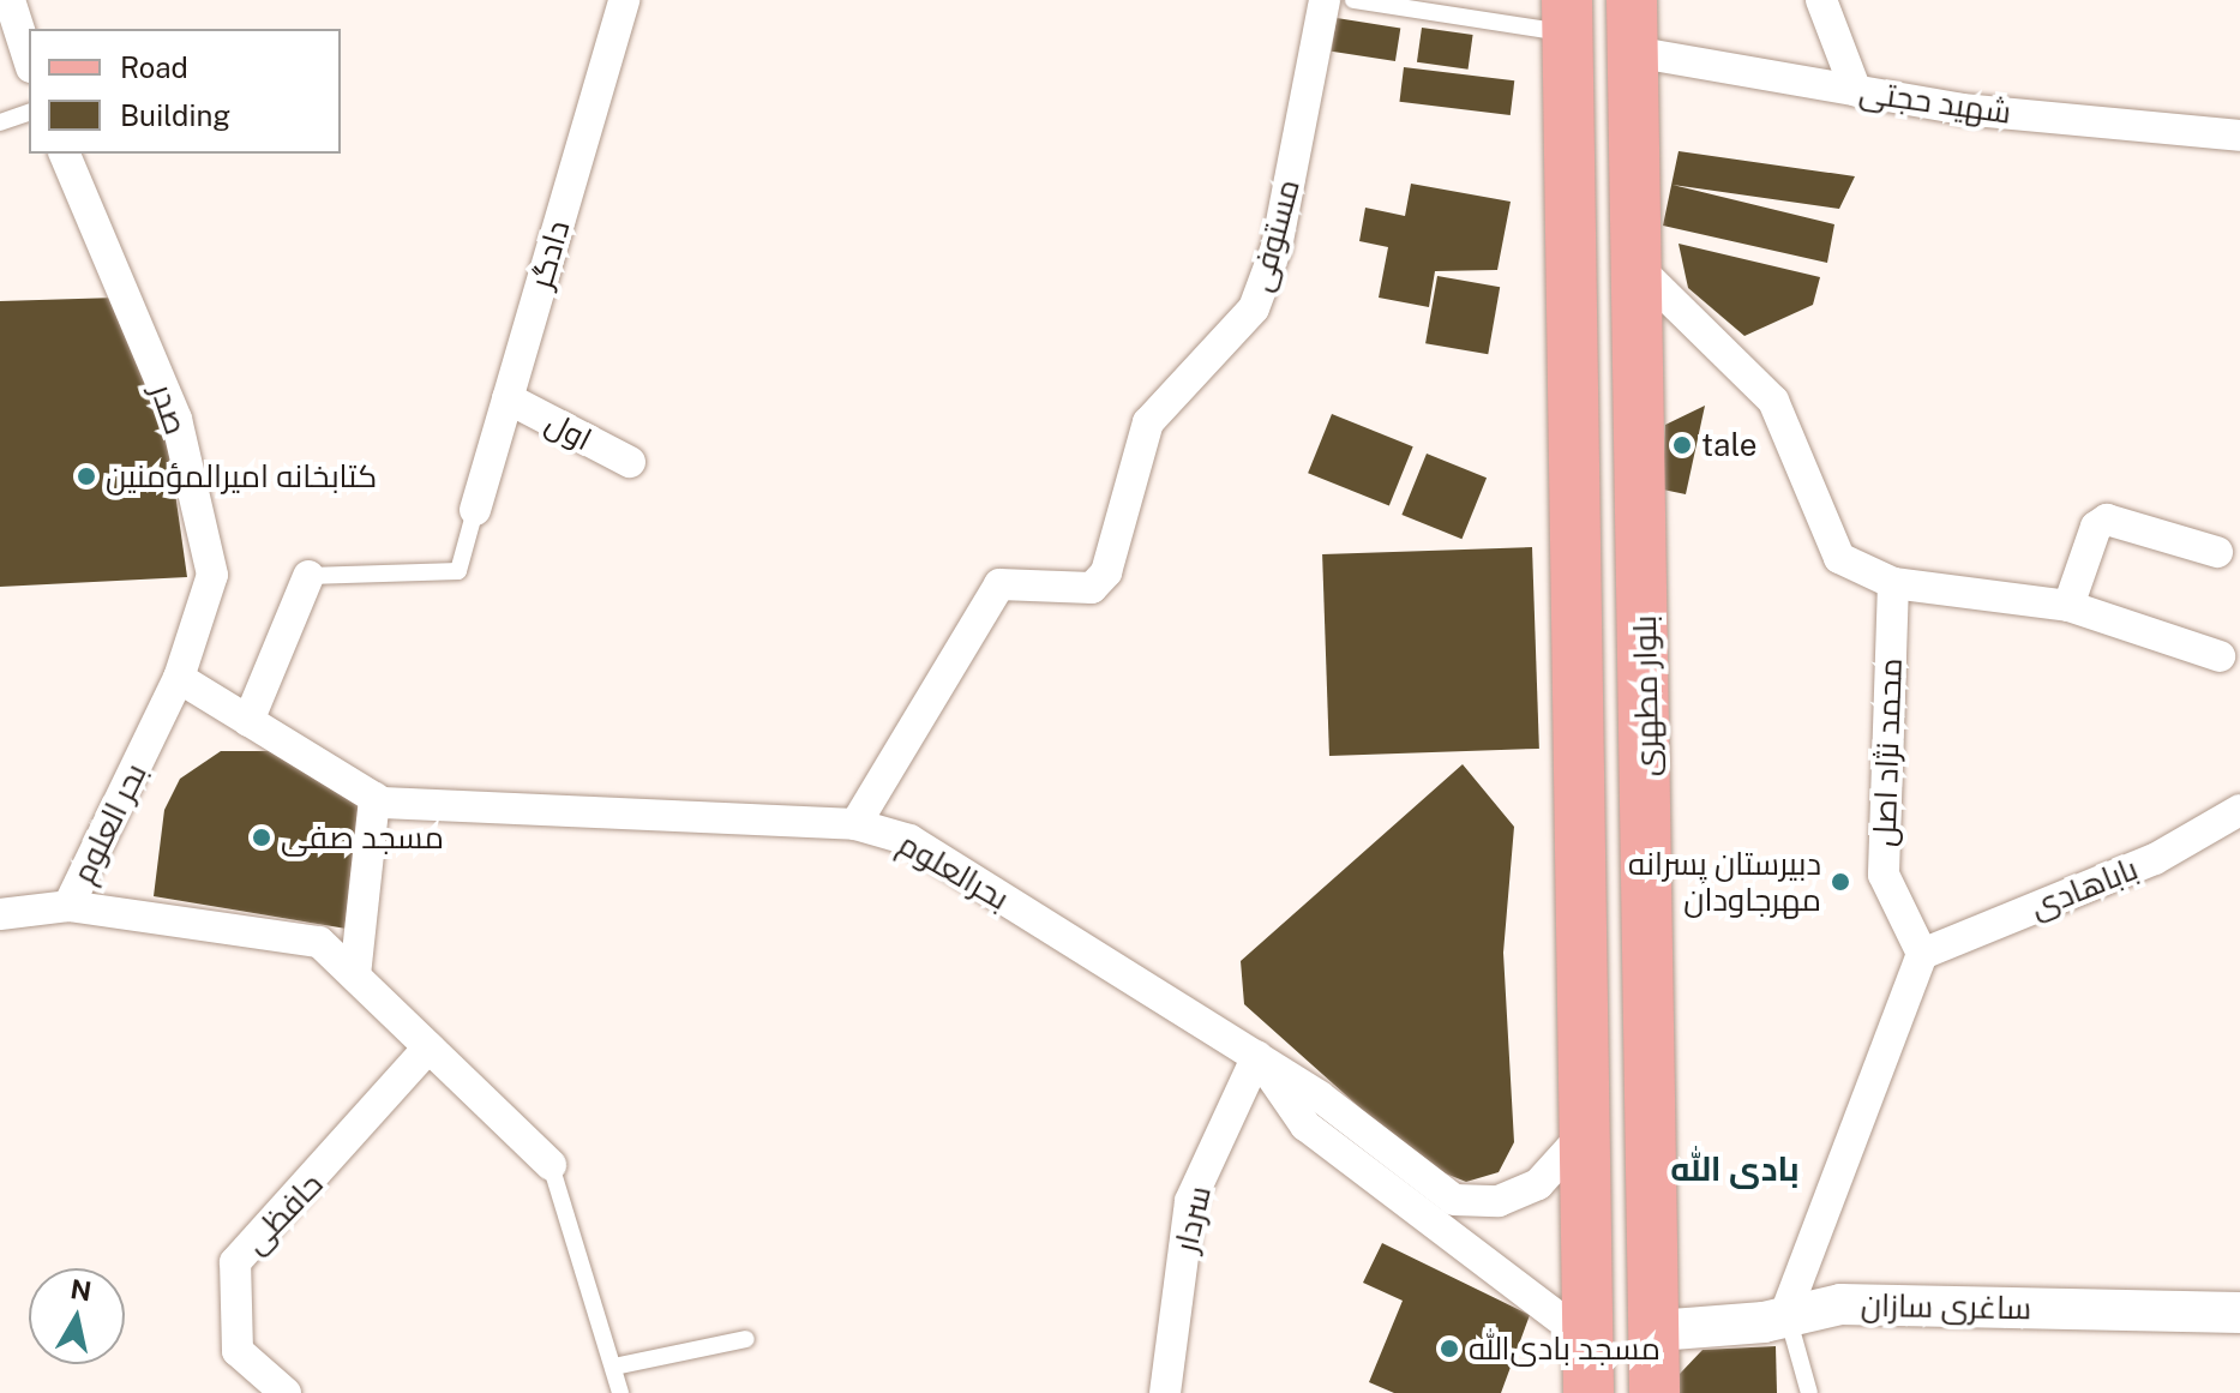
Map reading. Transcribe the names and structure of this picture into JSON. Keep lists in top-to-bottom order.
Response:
{
  "streets": {
    "main road": ["بلوار مطهری"],
    "street": [
      "شهید حجتی",
      "مستوفی",
      "دادگر",
      "صدر",
      "اول",
      "محمد نژاد اصل",
      "بحر العلوم",
      "بحرالعلوم",
      "باباهادی",
      "حافظی",
      "سردار",
      "ساغری سازان"
    ]
  },
  "crossings": [
    ["شهید حجتی", "بلوار مطهری"],
    ["مستوفی", "بحرالعلوم"],
    ["دادگر", "اول"],
    ["صدر", "بحر العلوم"],
    ["صدر", "بحرالعلوم"],
    ["بلوار مطهری", "بحرالعلوم"],
    ["بلوار مطهری", "ساغری سازان"],
    ["محمد نژاد اصل", "باباهادی"],
    ["بحر العلوم", "بحرالعلوم"],
    ["بحرالعلوم", "سردار"]
  ],
  "districts": ["بادی الله"],
  "places": [
    "tale",
    "کتابخانه امیرالمؤمنین",
    "مسجد صفی",
    "دبیرستان پسرانه مهرجاودان",
    "مسجد بادی‌الله"
  ],
  "legend": ["Road", "Building"],
  "north": "top"
}
